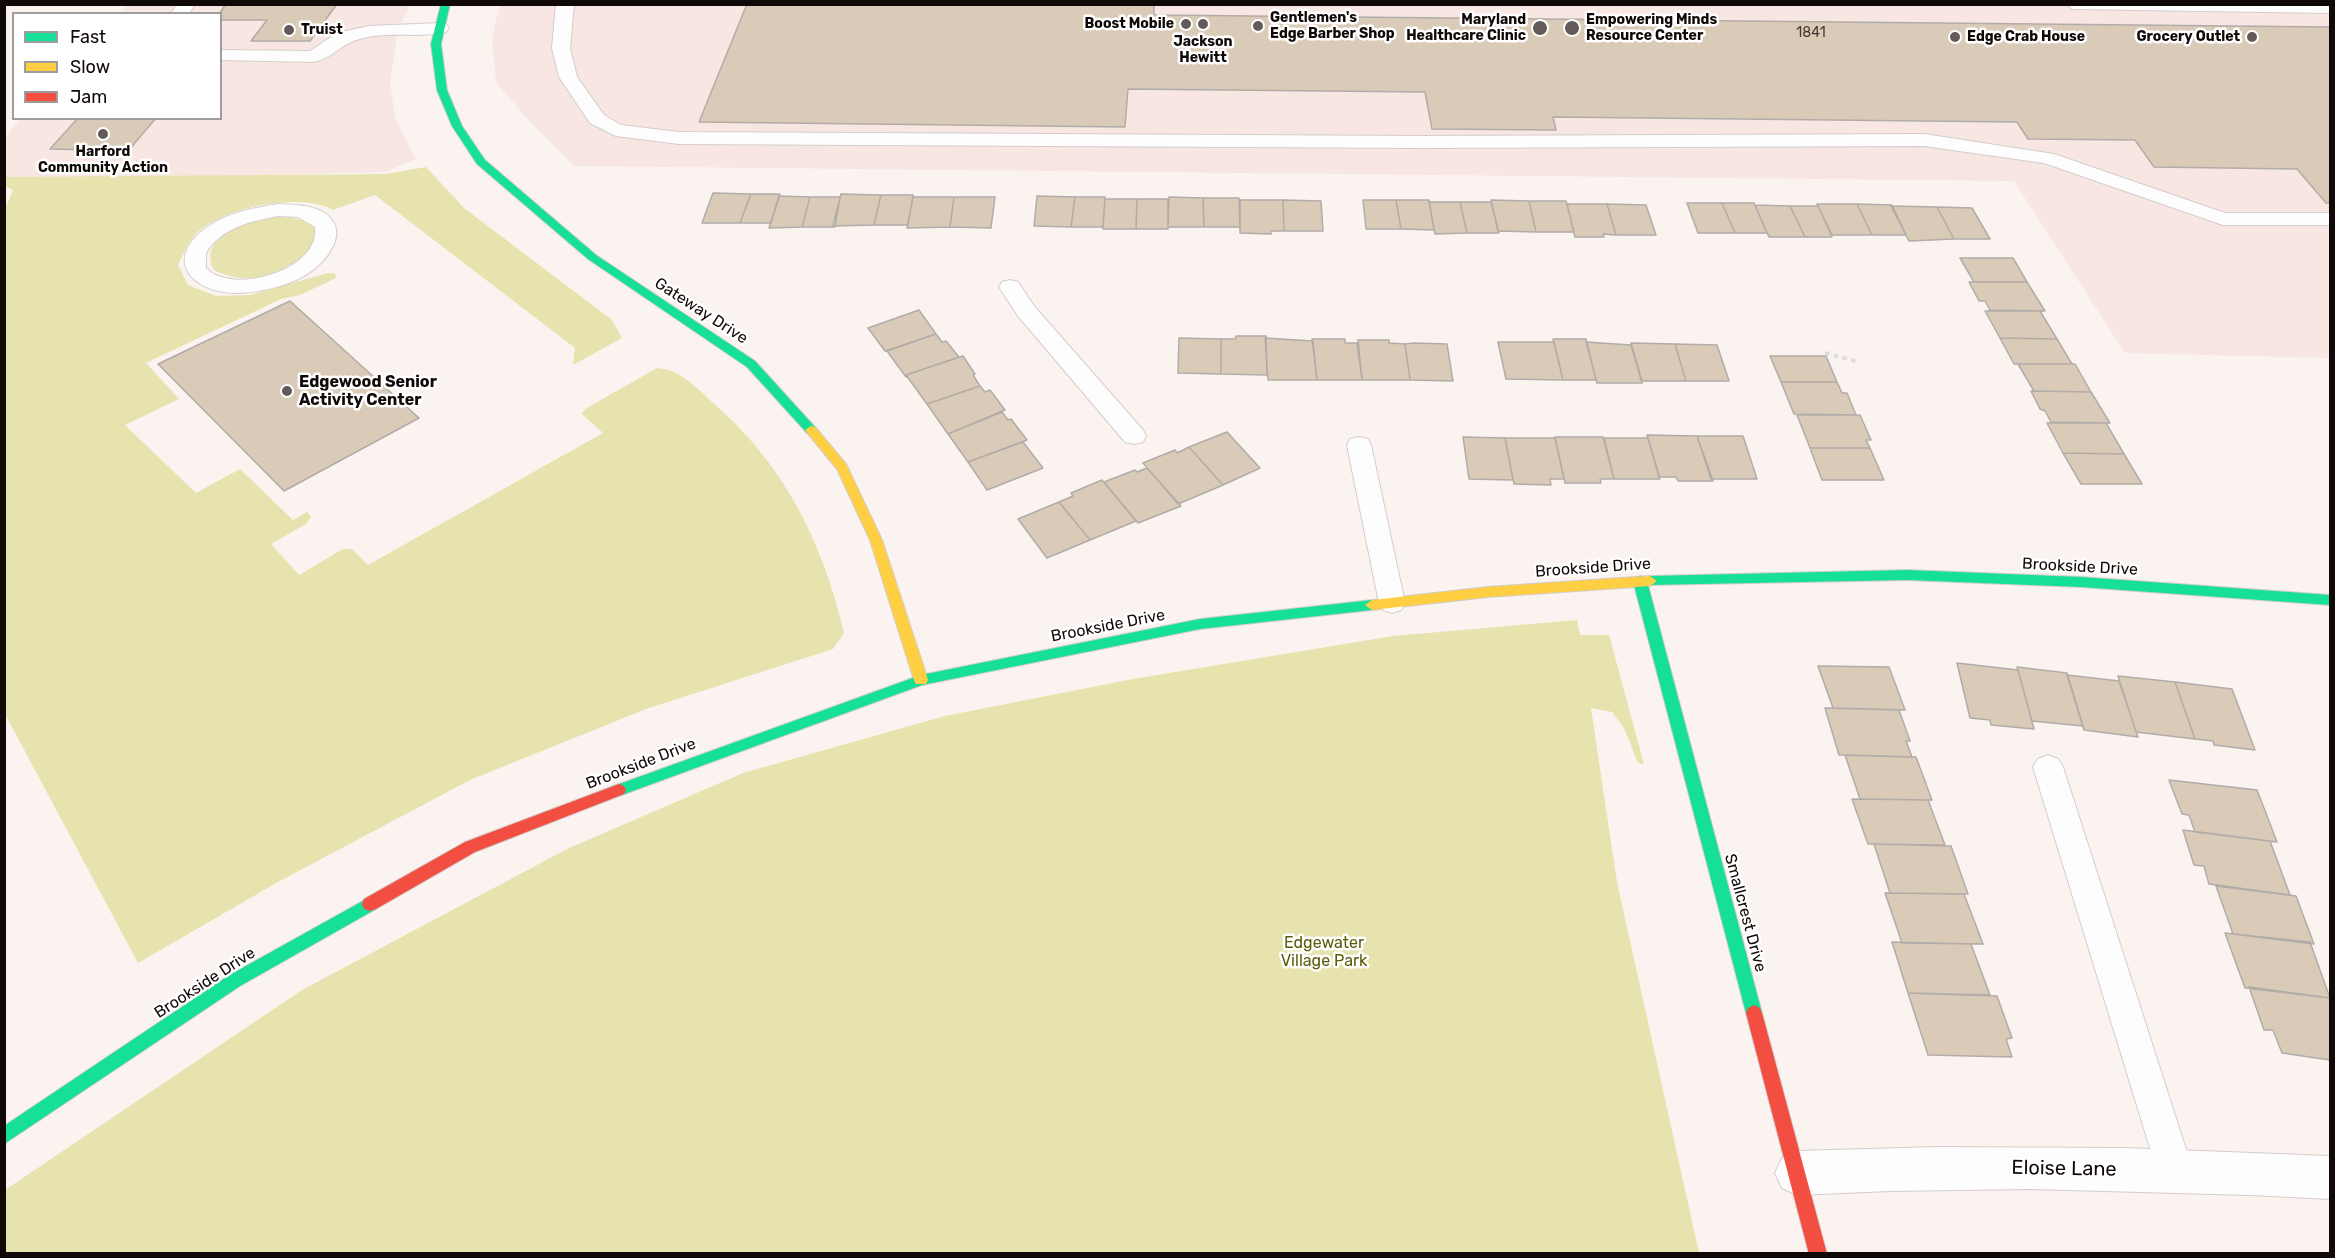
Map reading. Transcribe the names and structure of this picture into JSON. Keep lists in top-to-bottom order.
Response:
{
  "streets": {
    "street": [
      "Gateway Drive",
      "Brookside Drive",
      "Smallcrest Drive",
      "Eloise Lane"
    ]
  },
  "crossings": [
    ["Gateway Drive", "Brookside Drive"],
    ["Brookside Drive", "Smallcrest Drive"],
    ["Smallcrest Drive", "Eloise Lane"]
  ],
  "parks": ["Edgewater Village Park"],
  "places": [
    "Boost Mobile",
    "Jackson Hewitt",
    "Gentlemen's Edge Barber Shop",
    "Maryland Healthcare Clinic",
    "Empowering Minds Resource Center",
    "Truist",
    "Edge Crab House",
    "Grocery Outlet",
    "Harford Community Action",
    "Edgewood Senior Activity Center"
  ],
  "house_numbers": ["1841"],
  "legend": ["Fast", "Slow", "Jam"]
}
